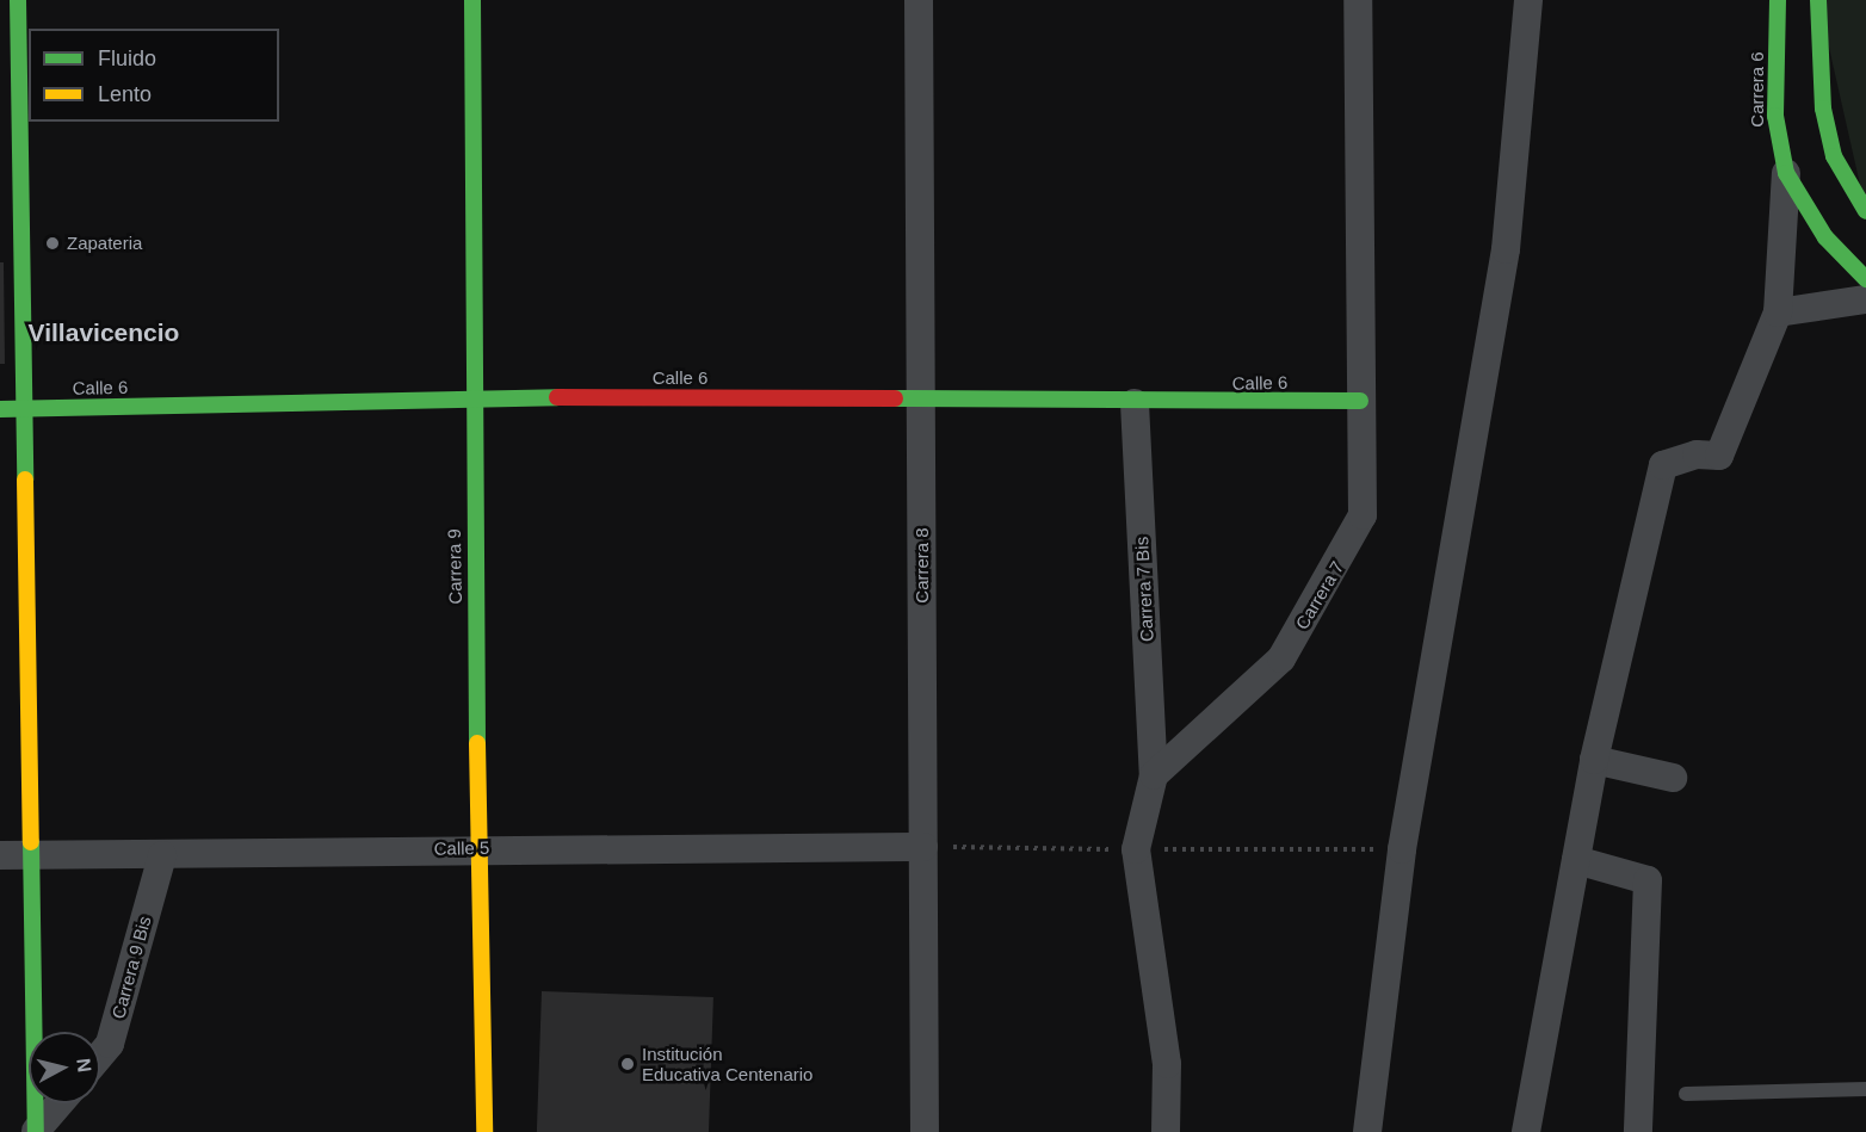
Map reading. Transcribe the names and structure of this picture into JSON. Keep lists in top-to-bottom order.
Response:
{
  "streets": {
    "main road": ["Carrera 6", "Calle 6", "Carrera 9"],
    "street": [
      "Carrera 8",
      "Carrera 7 Bis",
      "Carrera 7",
      "Calle 5",
      "Carrera 9 Bis"
    ]
  },
  "crossings": [
    ["Calle 6", "Carrera 8"],
    ["Calle 6", "Carrera 9"],
    ["Calle 6", "Carrera 7 Bis"],
    ["Calle 6", "Carrera 7"],
    ["Carrera 8", "Calle 5"],
    ["Carrera 9", "Calle 5"],
    ["Carrera 7 Bis", "Carrera 7"],
    ["Calle 5", "Carrera 9 Bis"]
  ],
  "districts": ["Villavicencio"],
  "places": ["Zapateria", "Institución Educativa Centenario"],
  "legend": ["Fluido", "Lento"],
  "north": "right"
}
